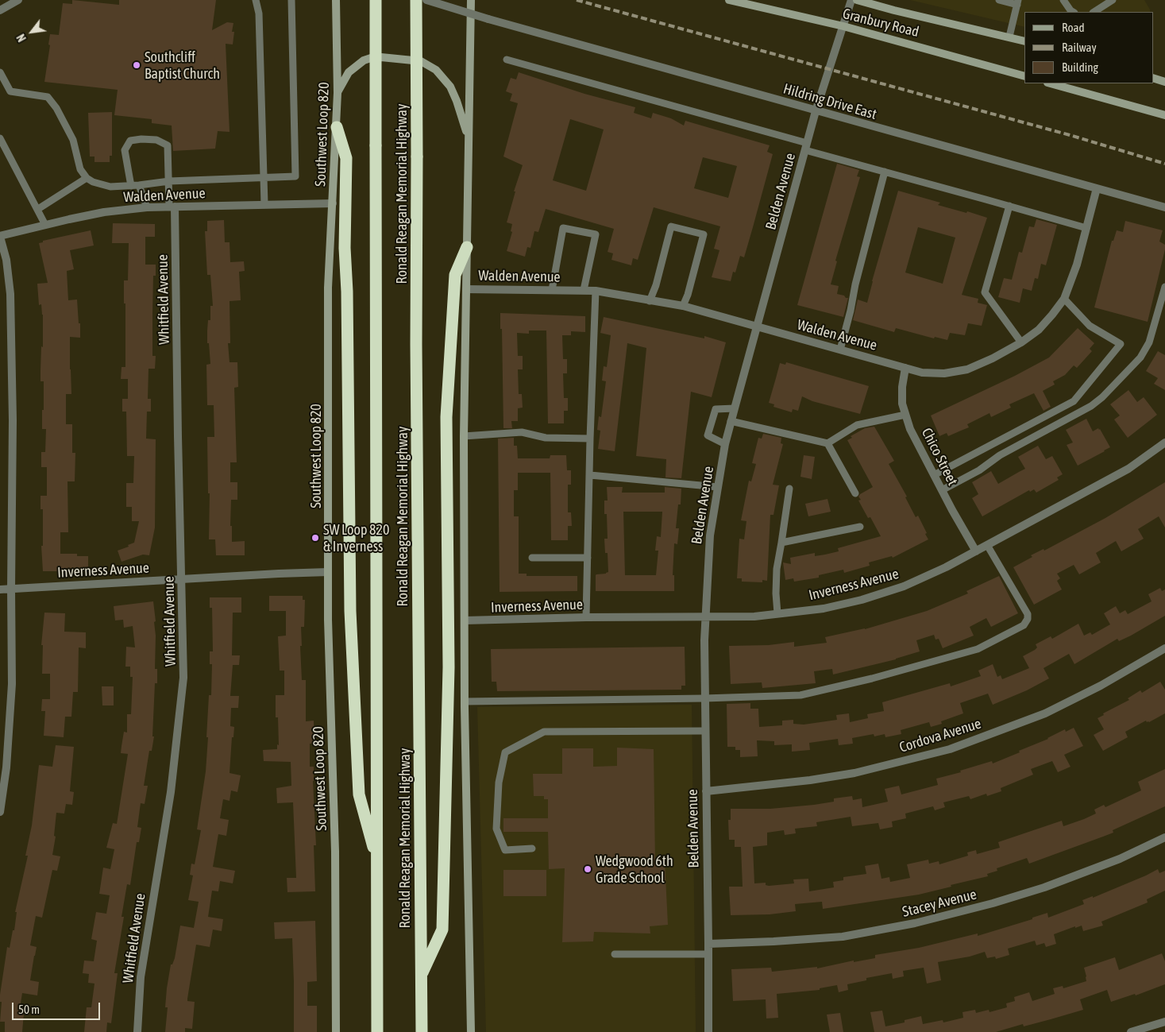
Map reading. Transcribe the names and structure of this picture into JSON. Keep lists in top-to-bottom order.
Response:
{
  "streets": {
    "highway": ["Ronald Reagan Memorial Highway"],
    "main road": ["Granbury Road", "Southwest Loop 820"],
    "street": [
      "Hildring Drive East",
      "Belden Avenue",
      "Walden Avenue",
      "Whitfield Avenue",
      "Chico Street",
      "Inverness Avenue",
      "Cordova Avenue",
      "Stacey Avenue"
    ]
  },
  "crossings": [
    ["Granbury Road", "Belden Avenue"],
    ["Hildring Drive East", "Belden Avenue"],
    ["Hildring Drive East", "Walden Avenue"],
    ["Southwest Loop 820", "Walden Avenue"],
    ["Southwest Loop 820", "Inverness Avenue"],
    ["Belden Avenue", "Walden Avenue"],
    ["Belden Avenue", "Inverness Avenue"],
    ["Belden Avenue", "Cordova Avenue"],
    ["Belden Avenue", "Stacey Avenue"],
    ["Walden Avenue", "Whitfield Avenue"],
    ["Walden Avenue", "Chico Street"],
    ["Whitfield Avenue", "Inverness Avenue"],
    ["Chico Street", "Inverness Avenue"]
  ],
  "places": ["Southcliff Baptist Church", "SW Loop 820 & Inverness", "Wedgwood 6th Grade School"],
  "legend": ["Road", "Railway", "Building"],
  "scale_bar": "50 m",
  "north": "bottom left"
}
